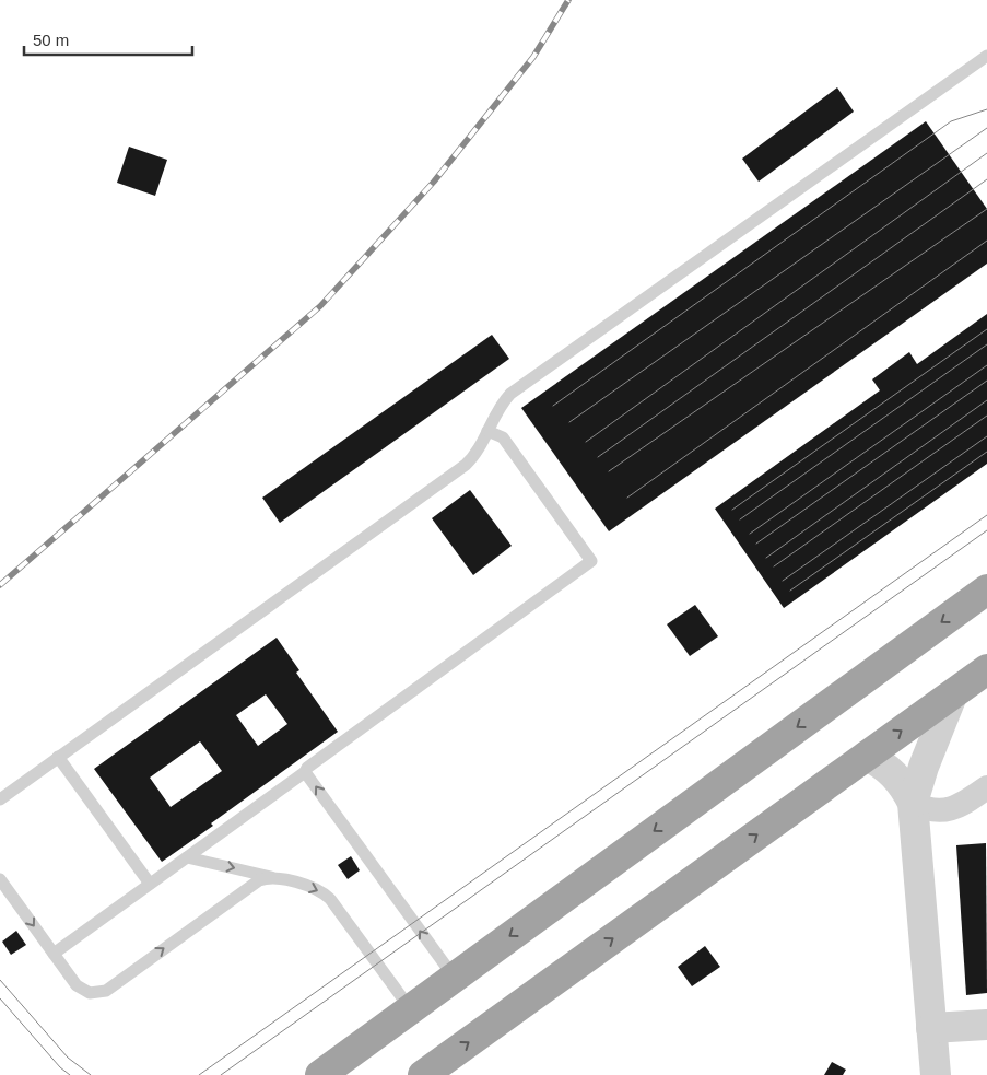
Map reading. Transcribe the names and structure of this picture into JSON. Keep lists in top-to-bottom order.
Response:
{
  "scale_bar": "50 m"
}
